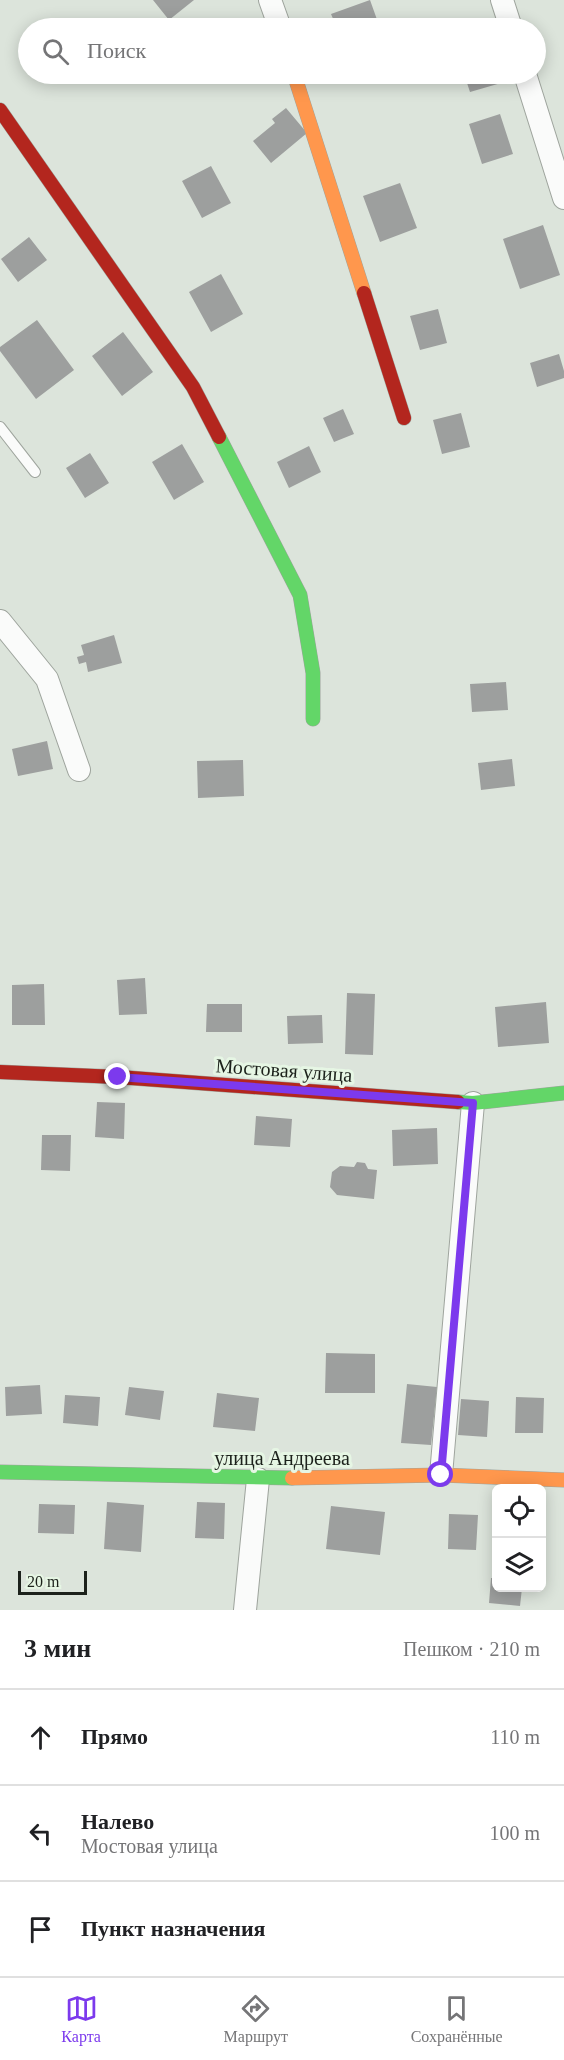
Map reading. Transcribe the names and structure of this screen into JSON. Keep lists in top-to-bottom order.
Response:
{
  "streets": {
    "street": ["Мостовая улица", "улица Андреева"]
  },
  "scale_bar": "20 m",
  "page": {
    "search": "Поиск",
    "scale": "20 m",
    "heading": ["3 мин", "Пешком · 210 m"],
    "list": [
      ["Прямо", "110 m"],
      ["Налево", "Мостовая улица", "100 m"],
      "Пункт назначения"
    ],
    "nav": ["Карта", "Маршрут", "Сохранённые"]
  }
}
